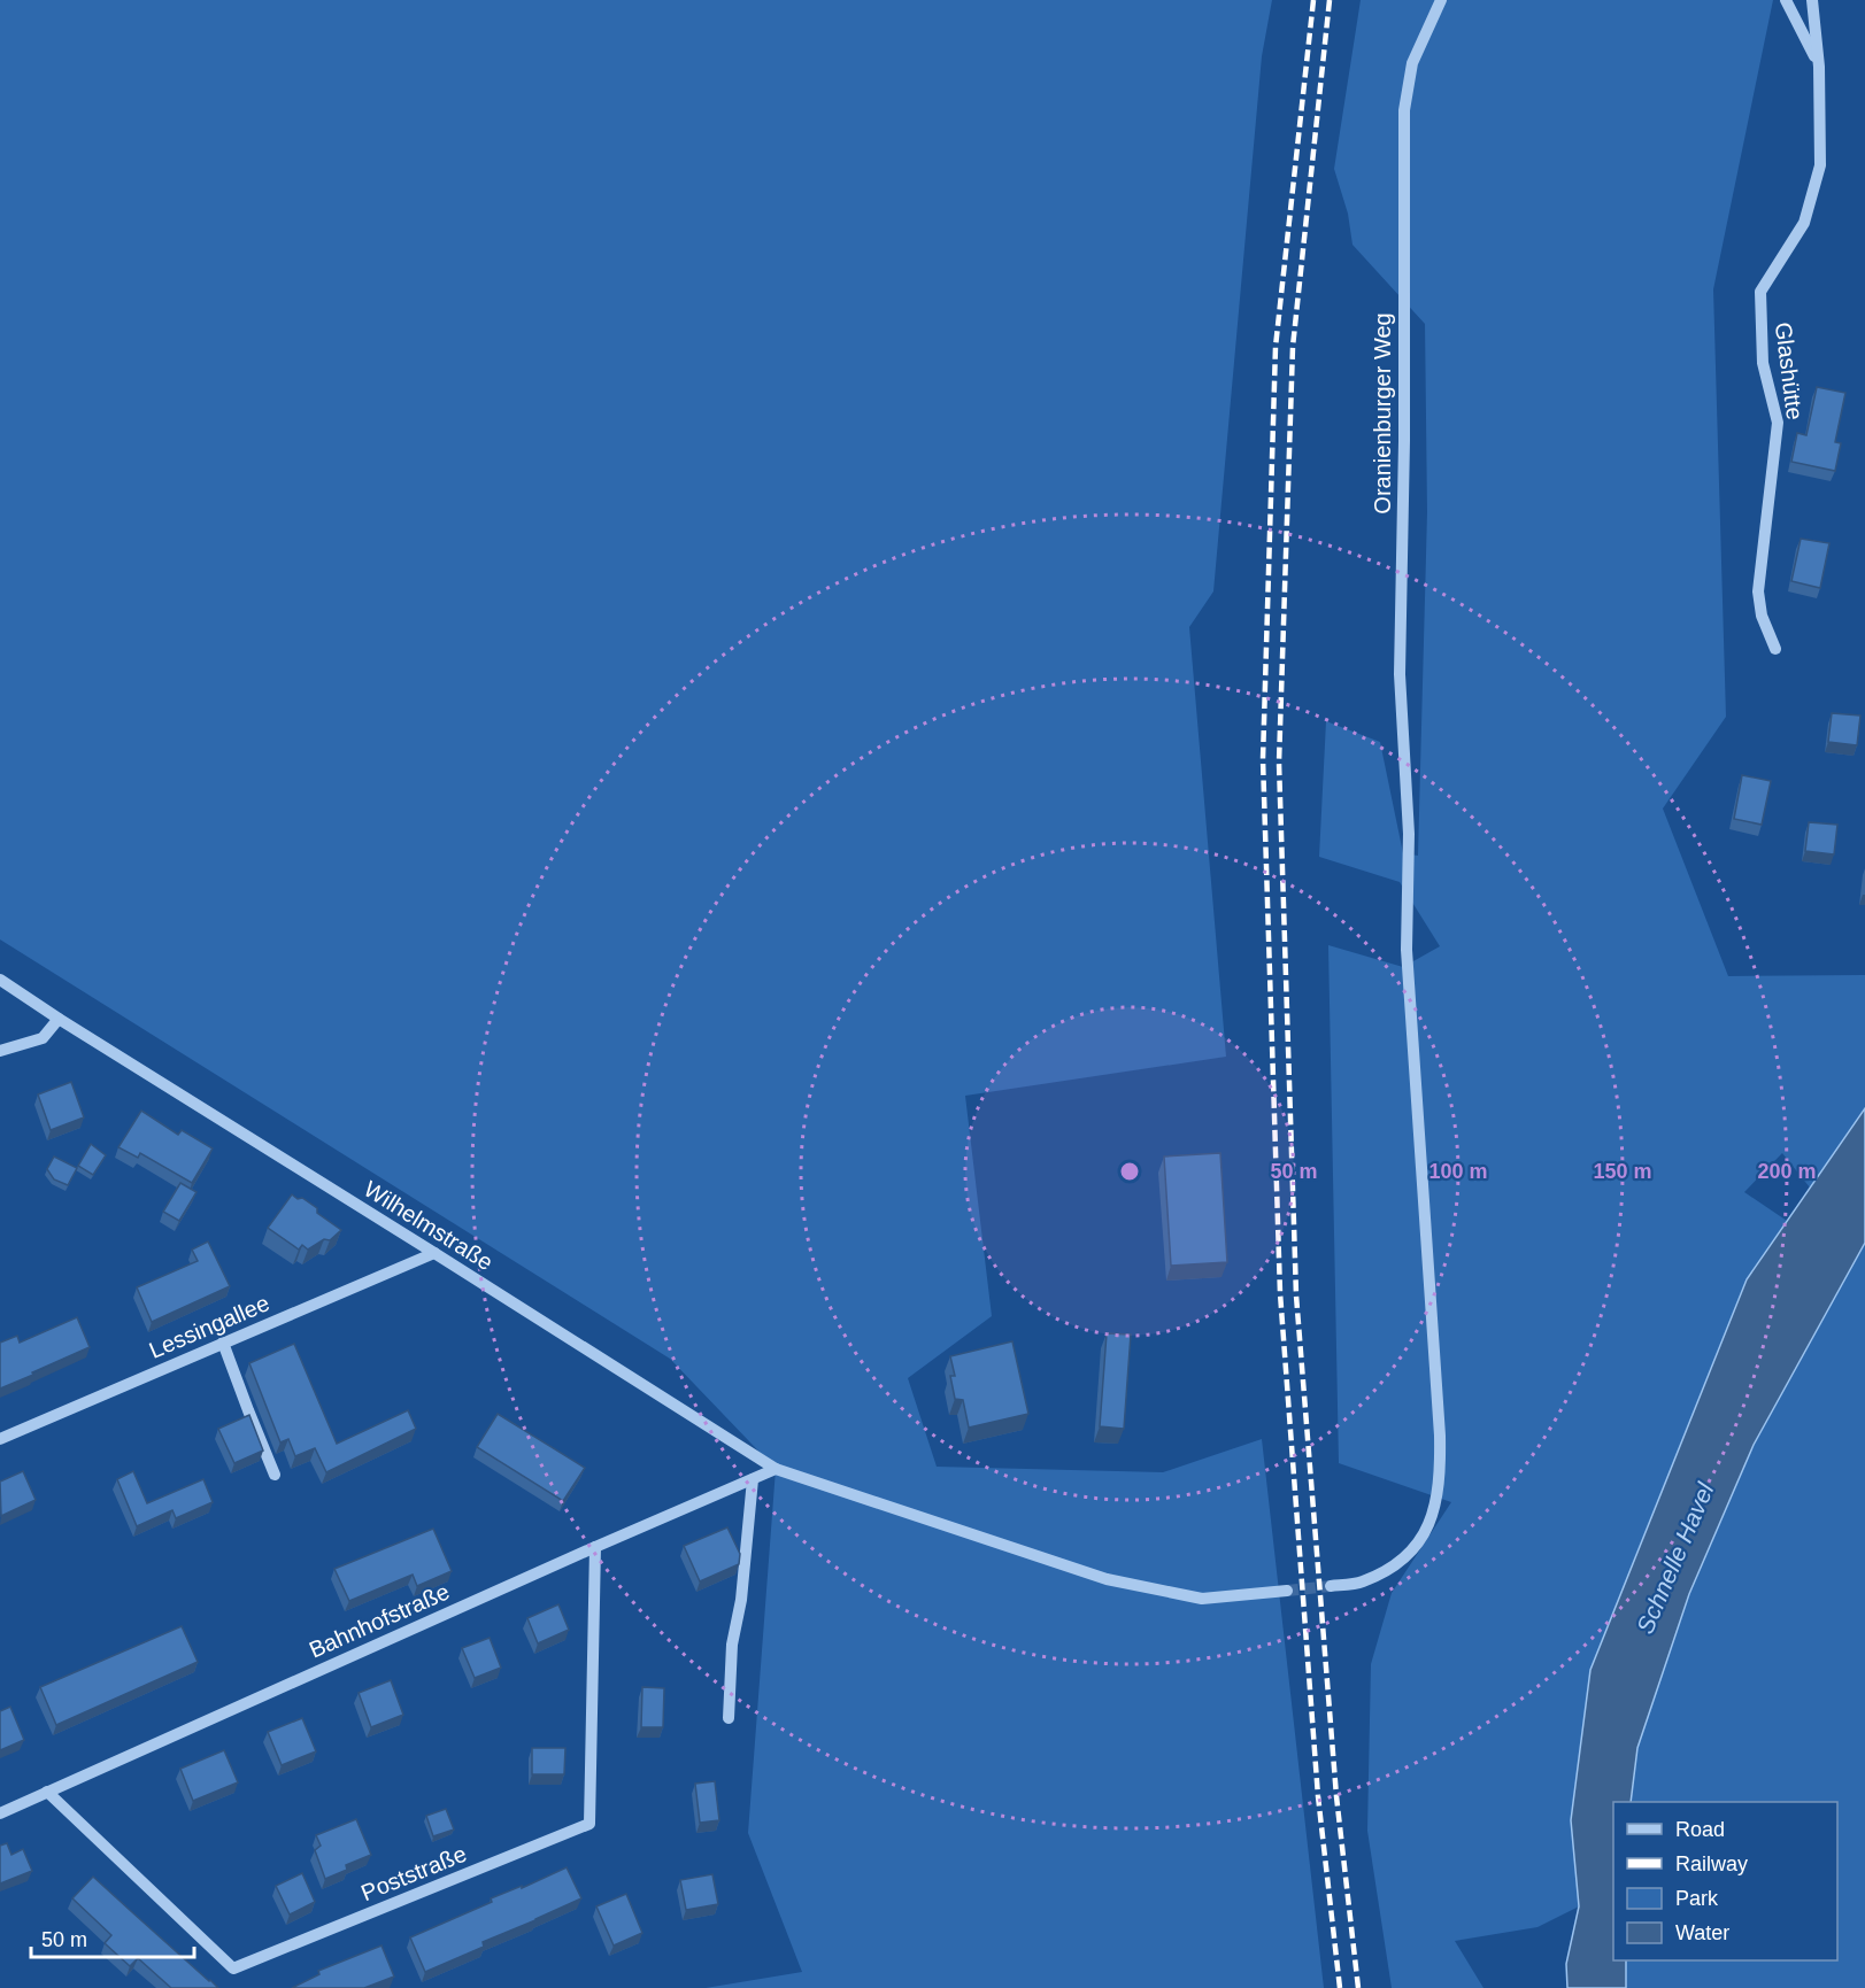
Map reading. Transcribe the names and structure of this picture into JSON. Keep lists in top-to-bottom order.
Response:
{
  "streets": {
    "street": [
      "Glashütte",
      "Oranienburger Weg",
      "Wilhelmstraße",
      "Lessingallee",
      "Bahnhofstraße",
      "Poststraße"
    ]
  },
  "crossings": [
    ["Wilhelmstraße", "Lessingallee"],
    ["Wilhelmstraße", "Bahnhofstraße"],
    ["Bahnhofstraße", "Poststraße"]
  ],
  "water": ["Schnelle Havel"],
  "legend": [
    "Road",
    "Railway",
    "Park",
    "Water"
  ],
  "scale_bar": "50 m",
  "rings": [
    "50 m",
    "100 m",
    "150 m",
    "200 m"
  ]
}
